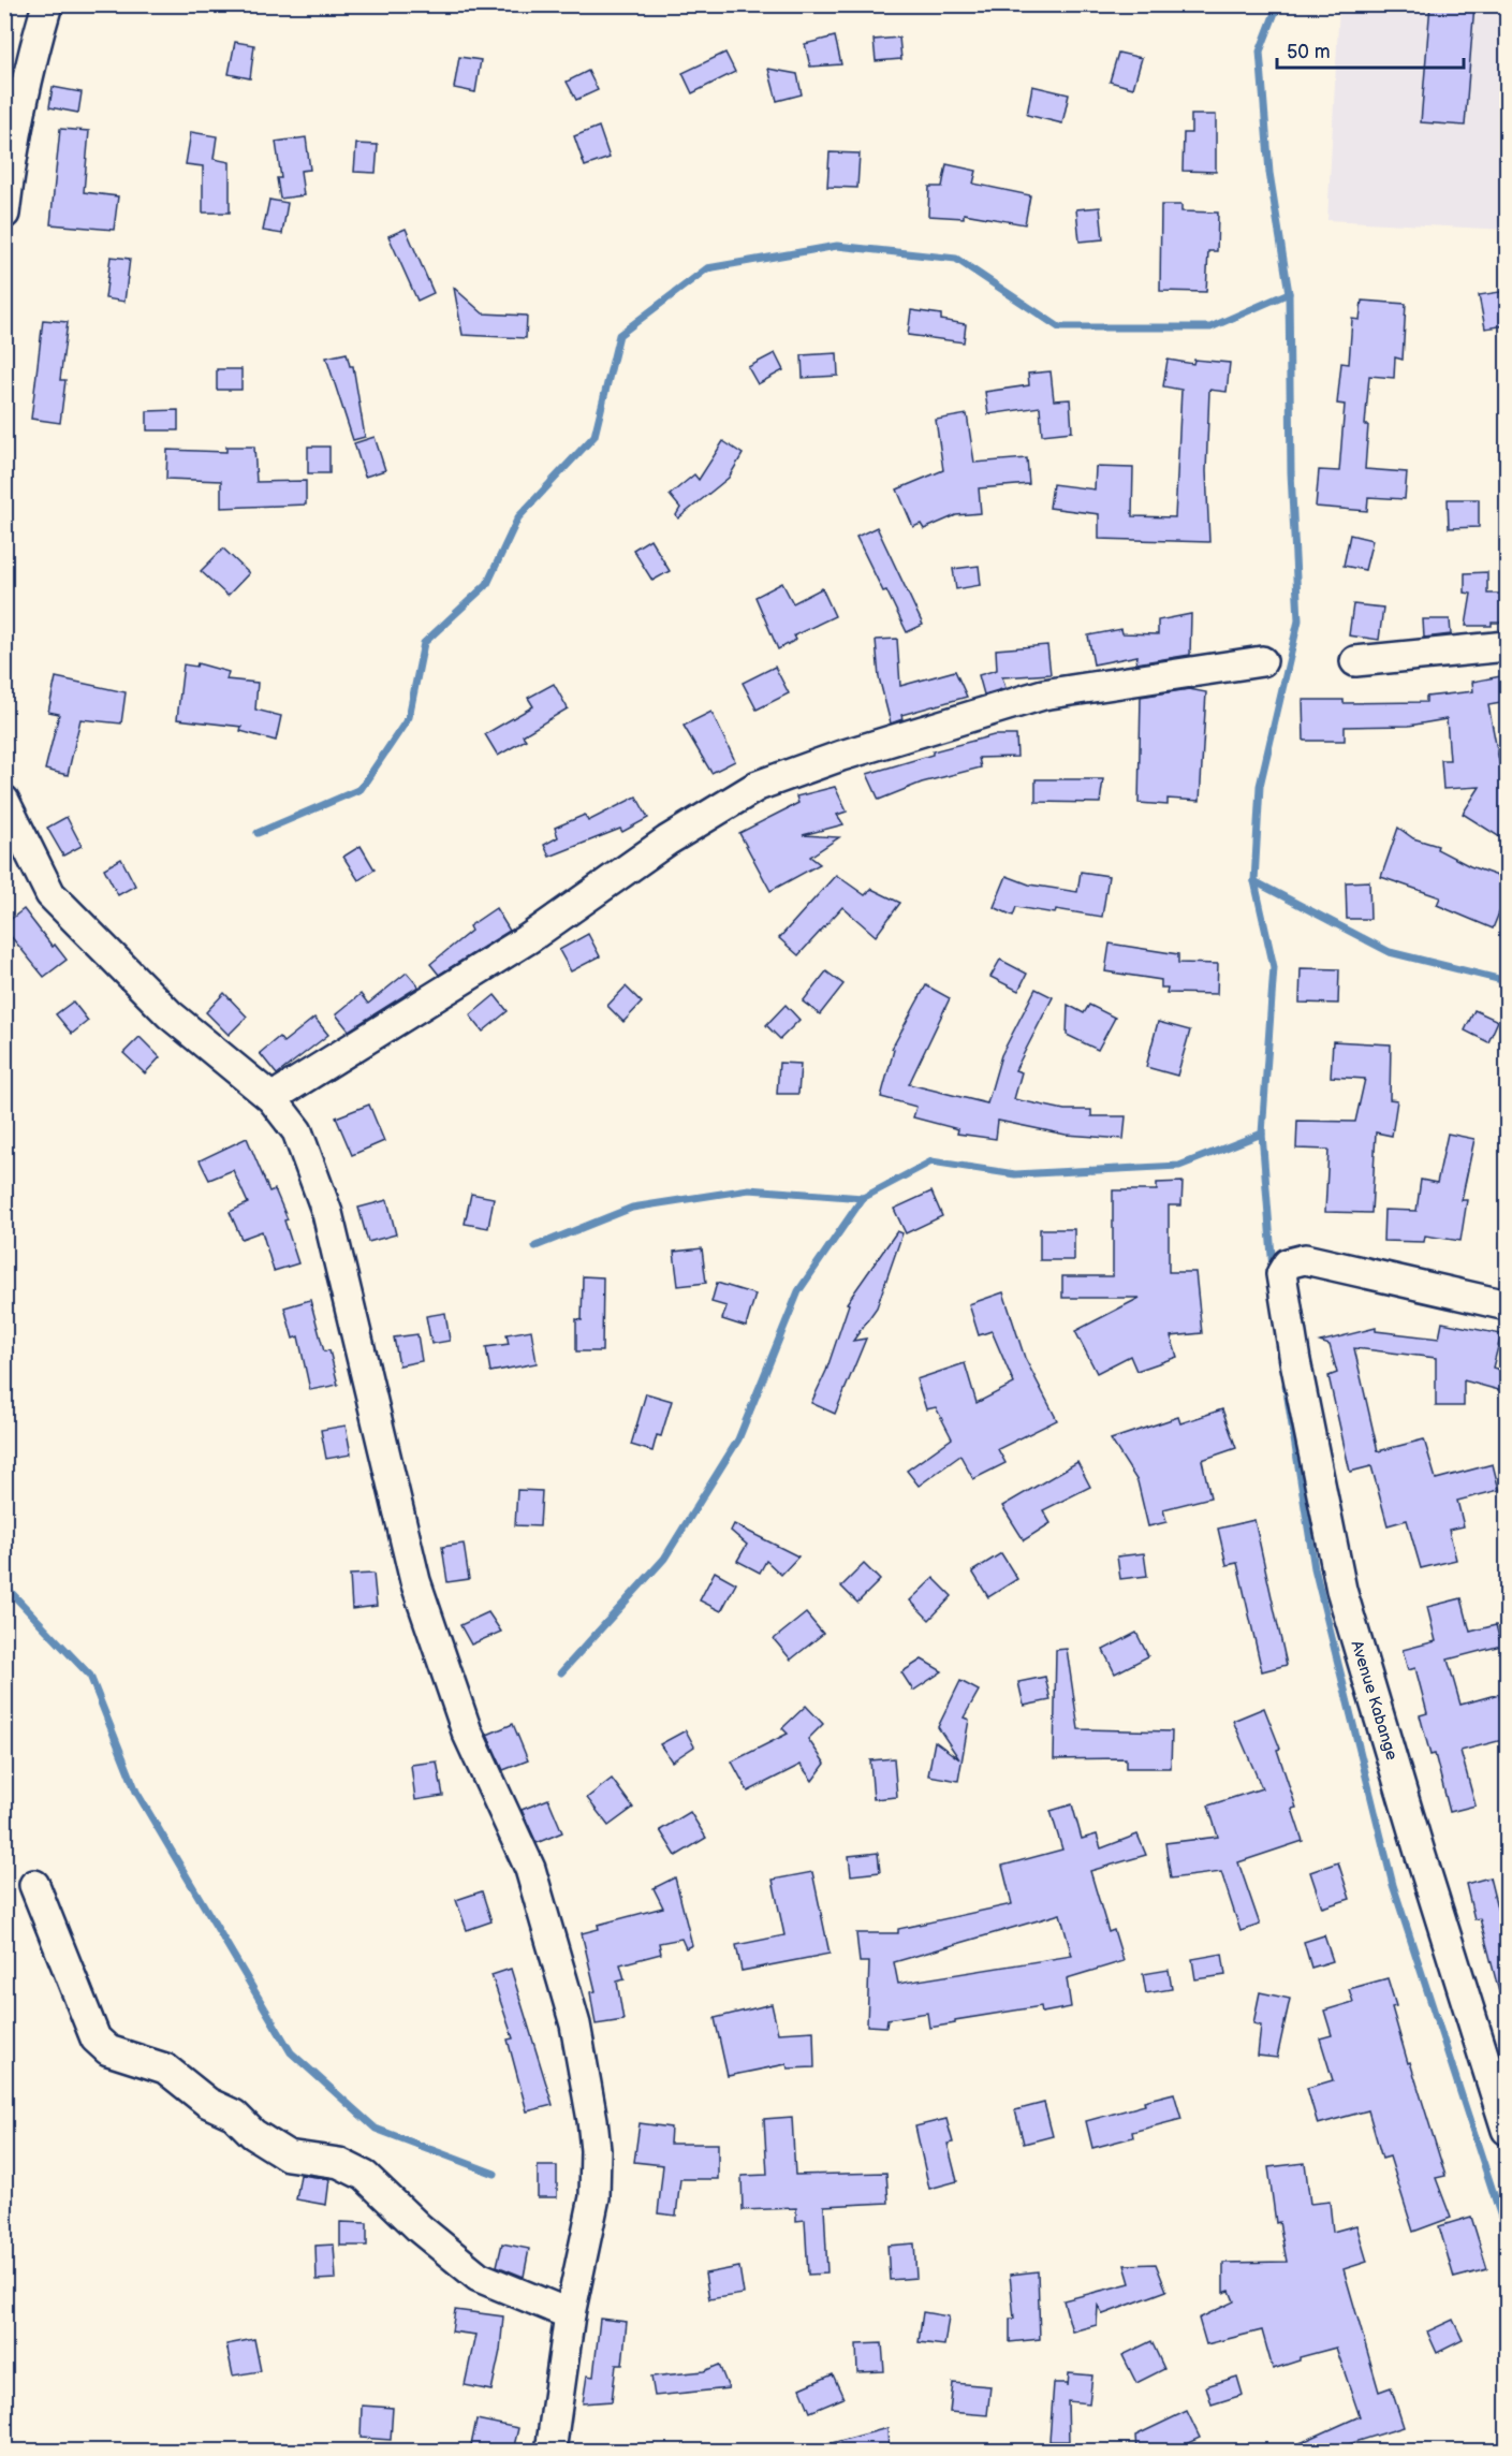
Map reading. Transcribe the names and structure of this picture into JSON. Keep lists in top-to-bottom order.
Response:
{
  "streets": {
    "street": ["Avenue Kabange"]
  },
  "scale_bar": "50 m"
}
